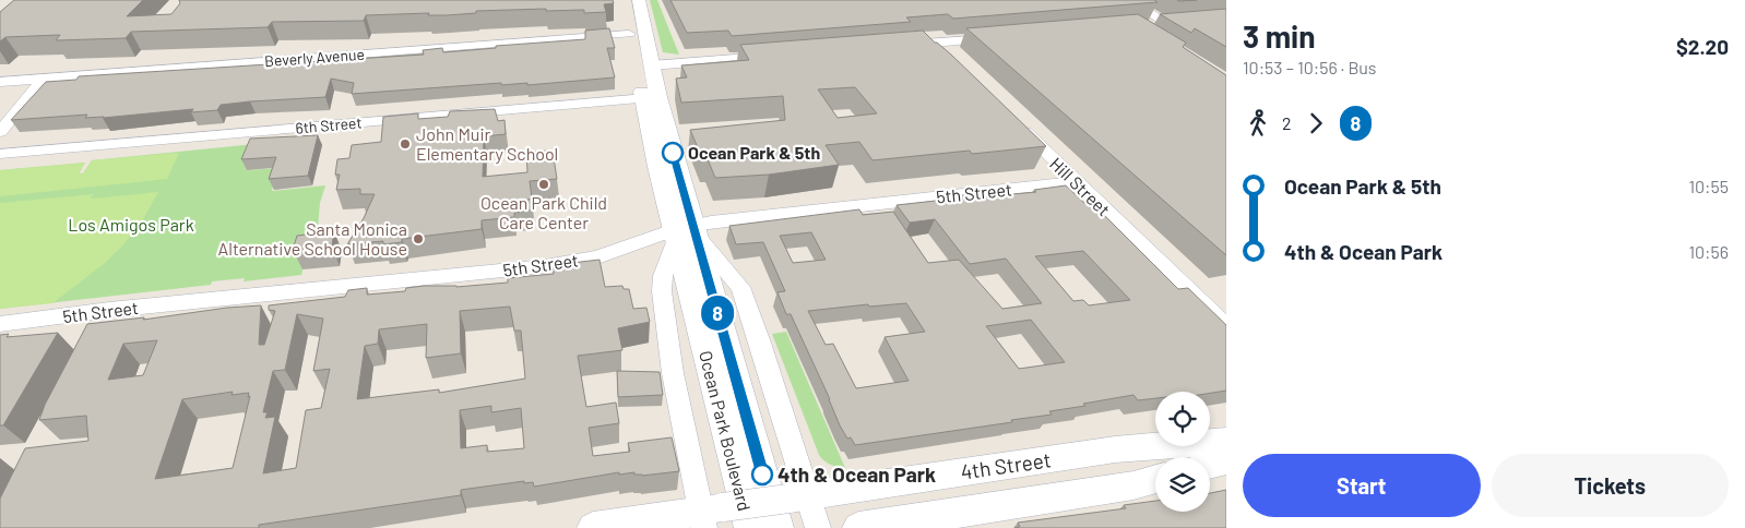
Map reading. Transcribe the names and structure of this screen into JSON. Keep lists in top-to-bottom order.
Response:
{
  "streets": {
    "street": [
      "Beverly Avenue",
      "6th Street",
      "Hill Street",
      "5th Street",
      "Ocean Park Boulevard",
      "4th Street"
    ]
  },
  "crossings": [
    ["Beverly Avenue", "Ocean Park Boulevard"],
    ["6th Street", "Ocean Park Boulevard"],
    ["Hill Street", "5th Street"],
    ["5th Street", "Ocean Park Boulevard"],
    ["Ocean Park Boulevard", "4th Street"]
  ],
  "parks": ["Los Amigos Park"],
  "places": [
    "John Muir Elementary School",
    "Ocean Park & 5th",
    "Ocean Park Child Care Center",
    "Santa Monica Alternative School House",
    "4th & Ocean Park"
  ],
  "lines": ["bus line 8"],
  "page": {
    "on_map": "8",
    "heading": ["3 min", "10:53 – 10:56 · Bus", "$2.20"],
    "legs": ["2", "8"],
    "list": [
      {
        "name": "Ocean Park & 5th",
        "value": "10:55"
      },
      {
        "name": "4th & Ocean Park",
        "value": "10:56"
      }
    ],
    "buttons": ["Start", "Tickets"]
  }
}
